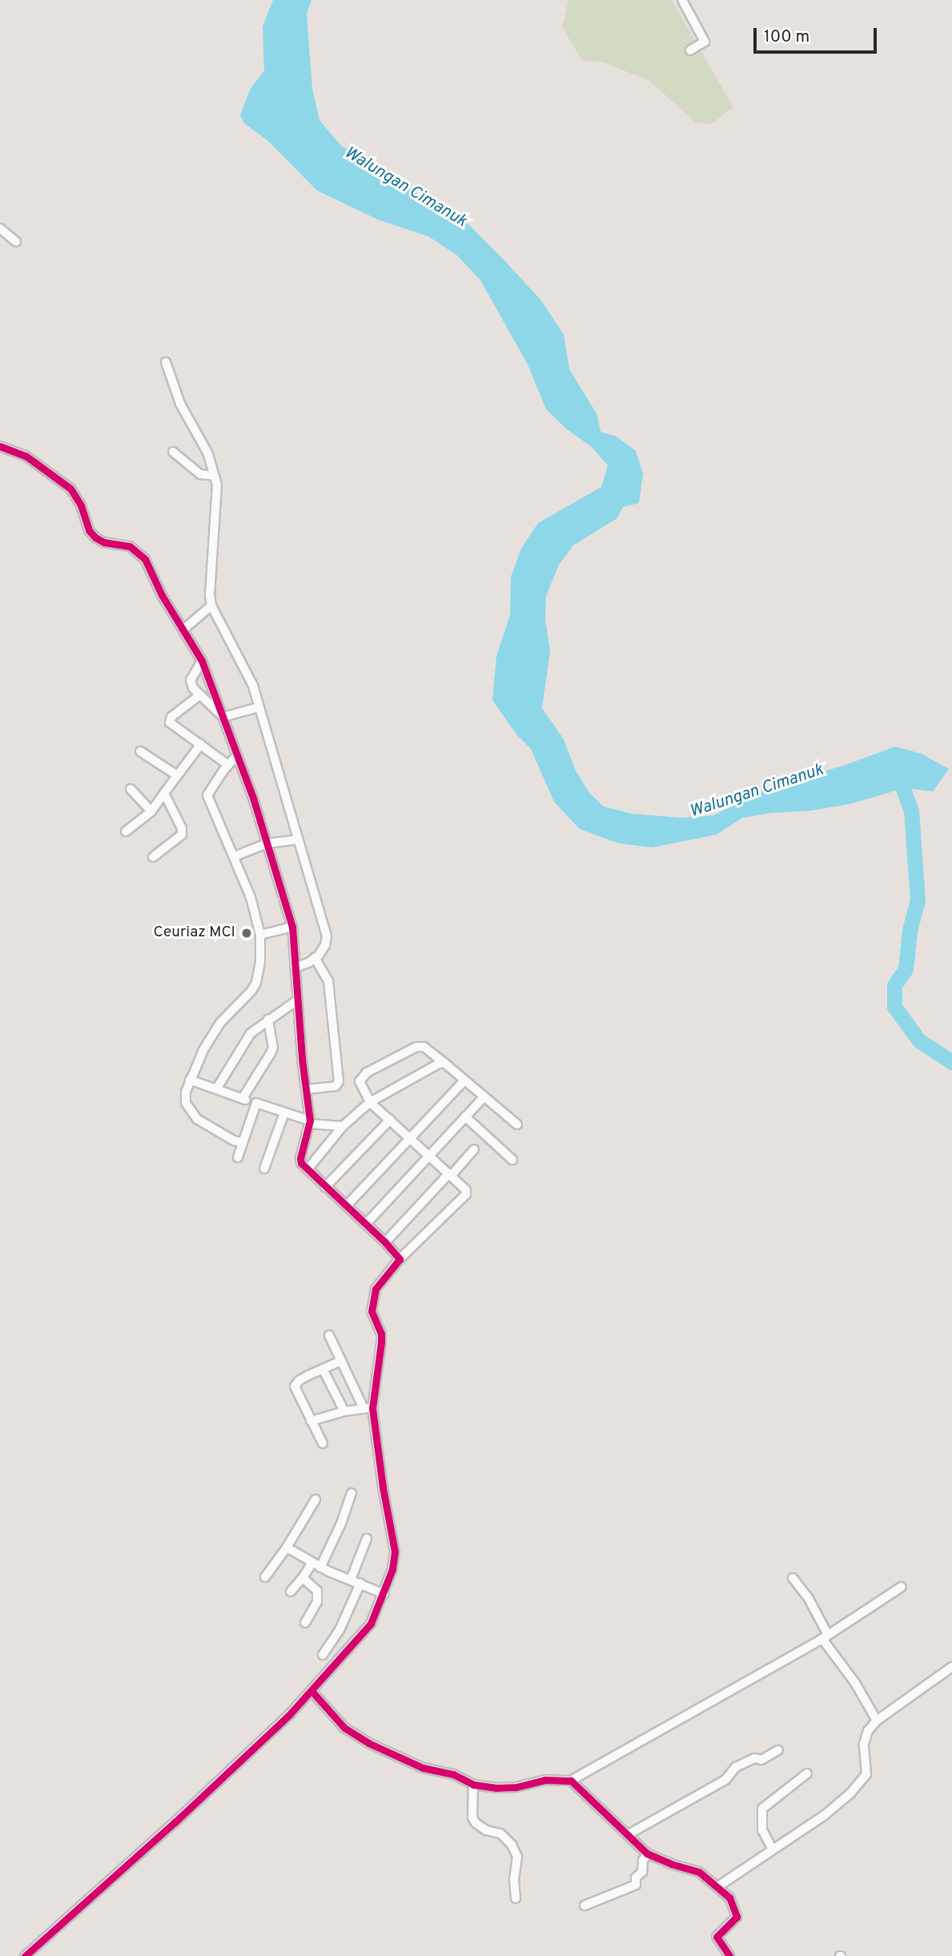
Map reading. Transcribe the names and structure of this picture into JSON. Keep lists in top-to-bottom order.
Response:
{
  "water": ["Walungan Cimanuk"],
  "places": ["Ceuriaz MCI"],
  "scale_bar": "100 m"
}
